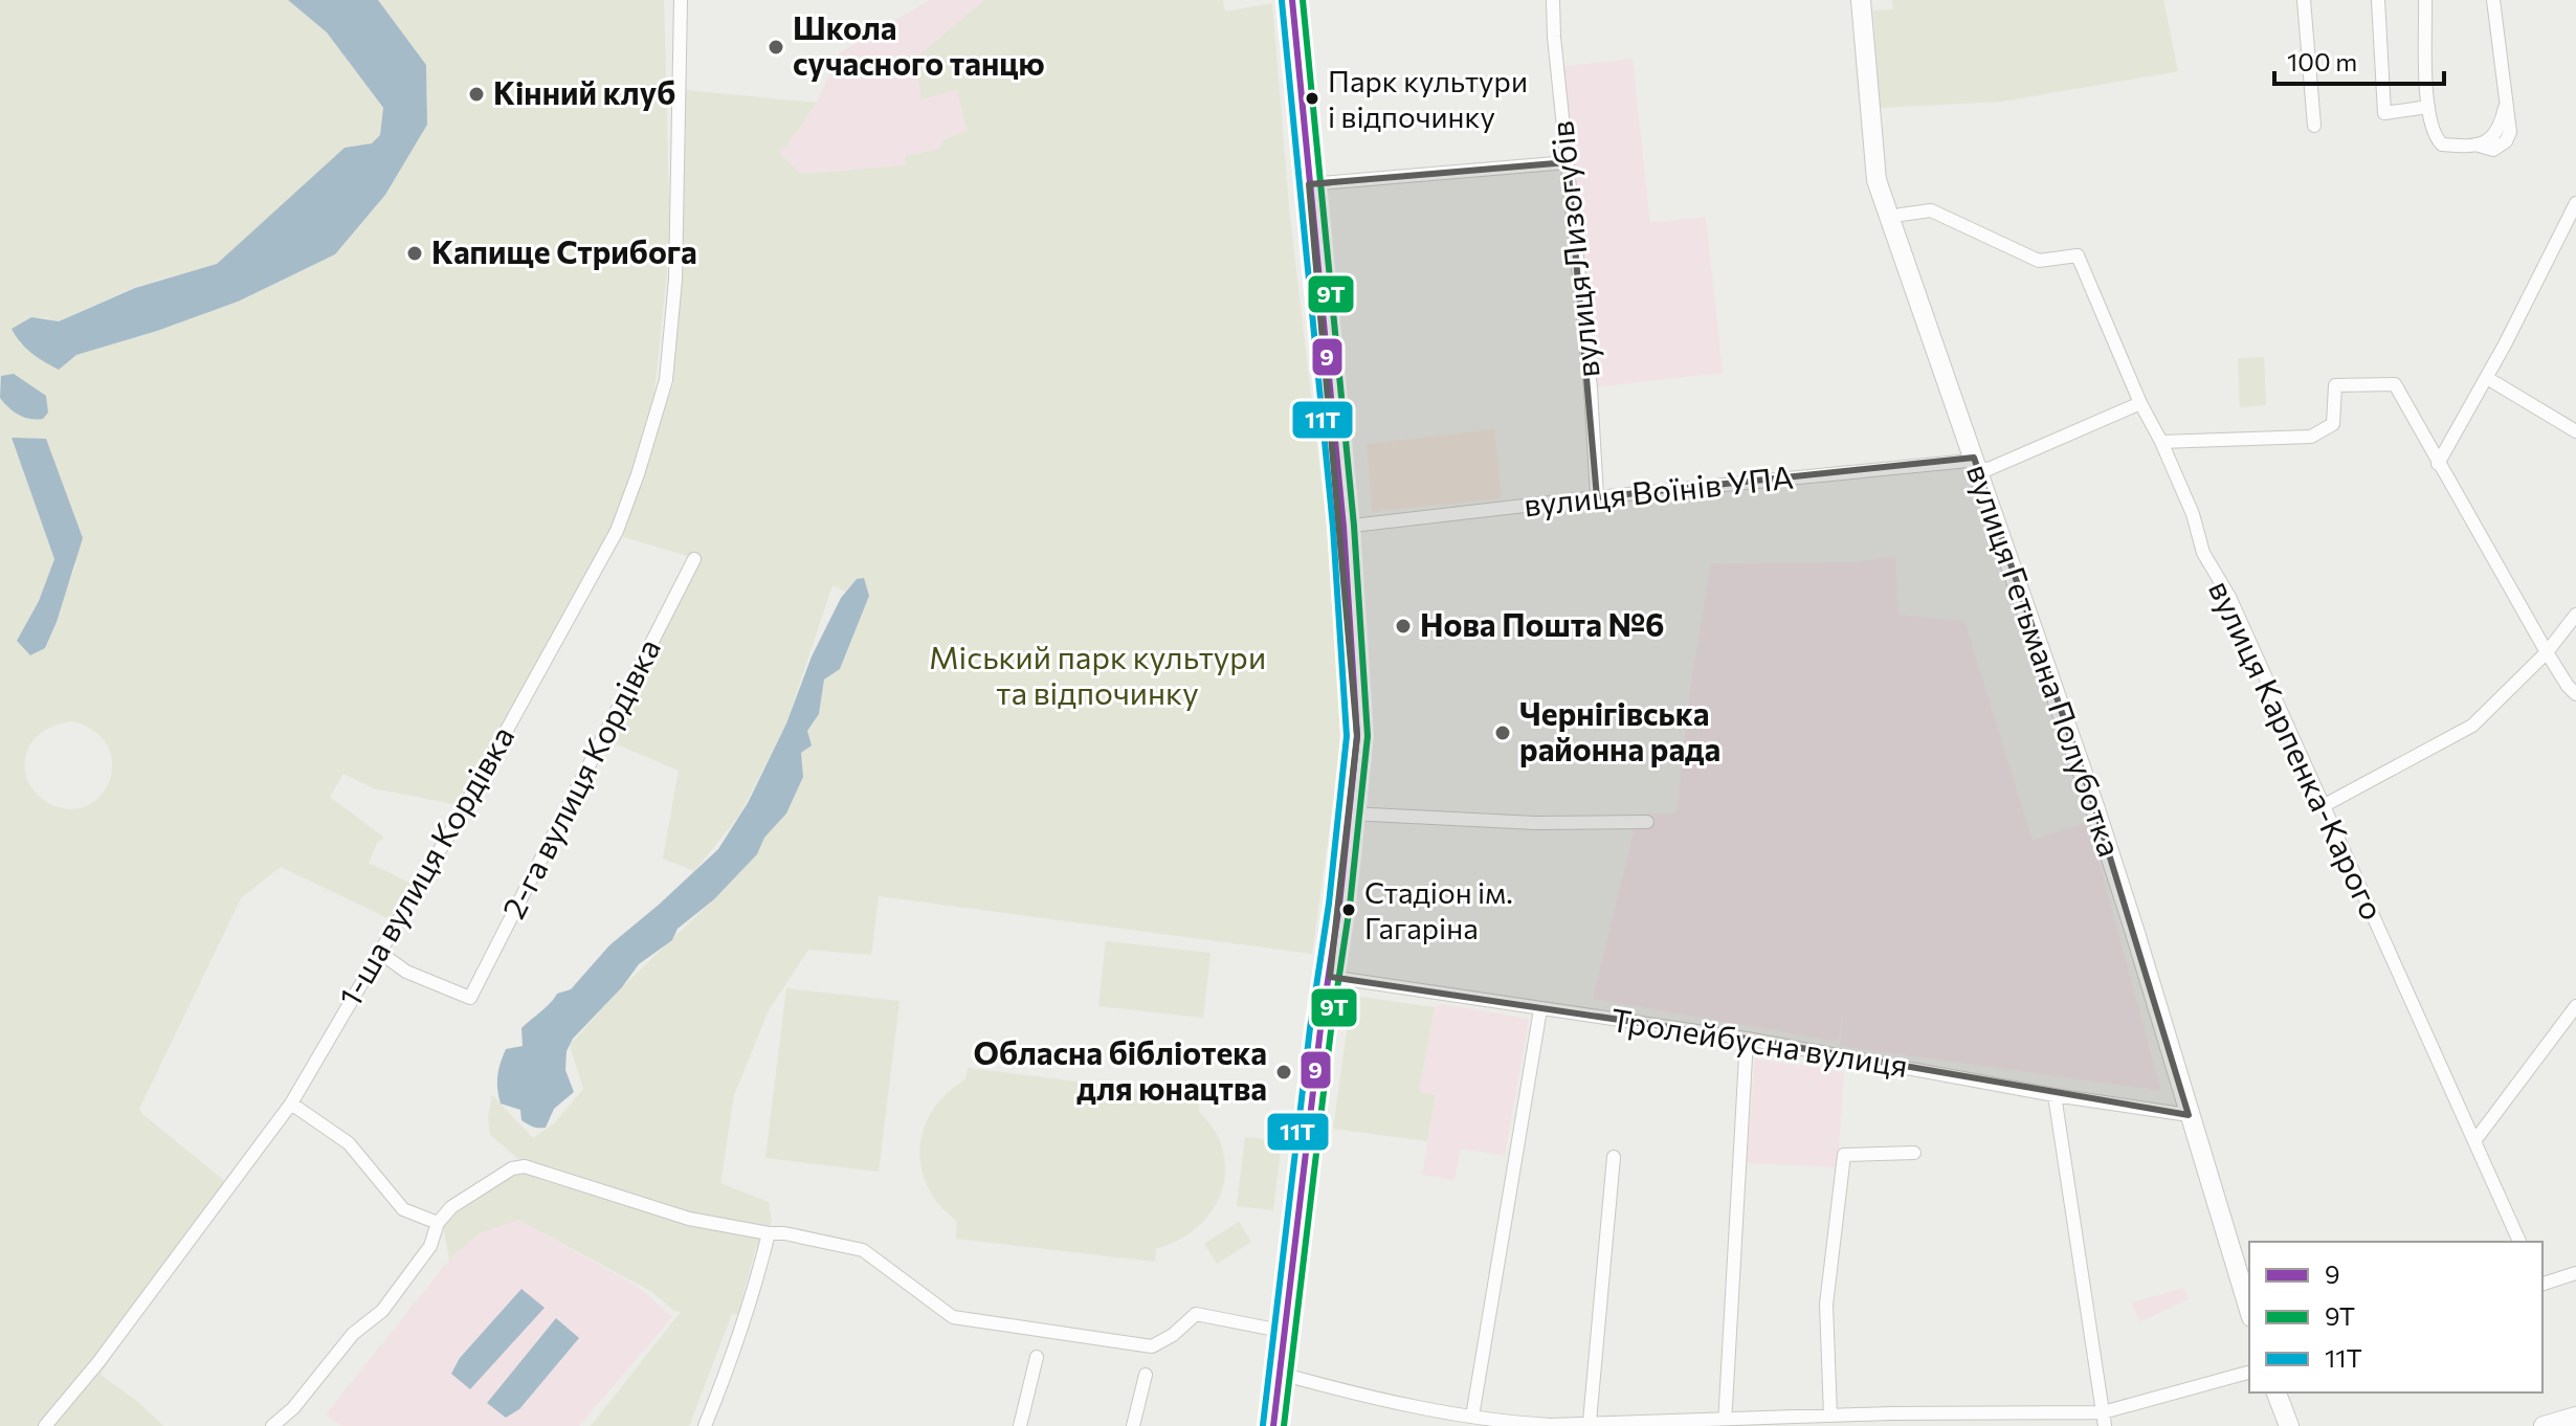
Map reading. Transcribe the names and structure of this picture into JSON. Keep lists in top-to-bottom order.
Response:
{
  "streets": {
    "street": [
      "вулиця Лизогубів",
      "вулиця Воїнів УПА",
      "вулиця Гетьмана Полуботка",
      "вулиця Карпенка-Карого",
      "2-га вулиця Кордівка",
      "1-ша вулиця Кордівка",
      "Тролейбусна вулиця"
    ]
  },
  "crossings": [
    ["вулиця Лизогубів", "вулиця Воїнів УПА"],
    ["вулиця Воїнів УПА", "вулиця Гетьмана Полуботка"],
    ["вулиця Воїнів УПА", "вулиця Карпенка-Карого"],
    ["вулиця Гетьмана Полуботка", "вулиця Карпенка-Карого"],
    ["вулиця Гетьмана Полуботка", "Тролейбусна вулиця"],
    ["2-га вулиця Кордівка", "1-ша вулиця Кордівка"]
  ],
  "parks": ["Міський парк культури та відпочинку"],
  "places": [
    "Школа сучасного танцю",
    "Кінний клуб",
    "Парк культури і відпочинку",
    "Капище Стрибога",
    "Нова Пошта №6",
    "Чернігівська районна рада",
    "Стадіон ім. Гагаріна",
    "Обласна бібліотека для юнацтва"
  ],
  "lines": ["transit line 9", "transit line 9Т", "transit line 11Т"],
  "legend": ["9", "9Т", "11Т"],
  "scale_bar": "100 m"
}
